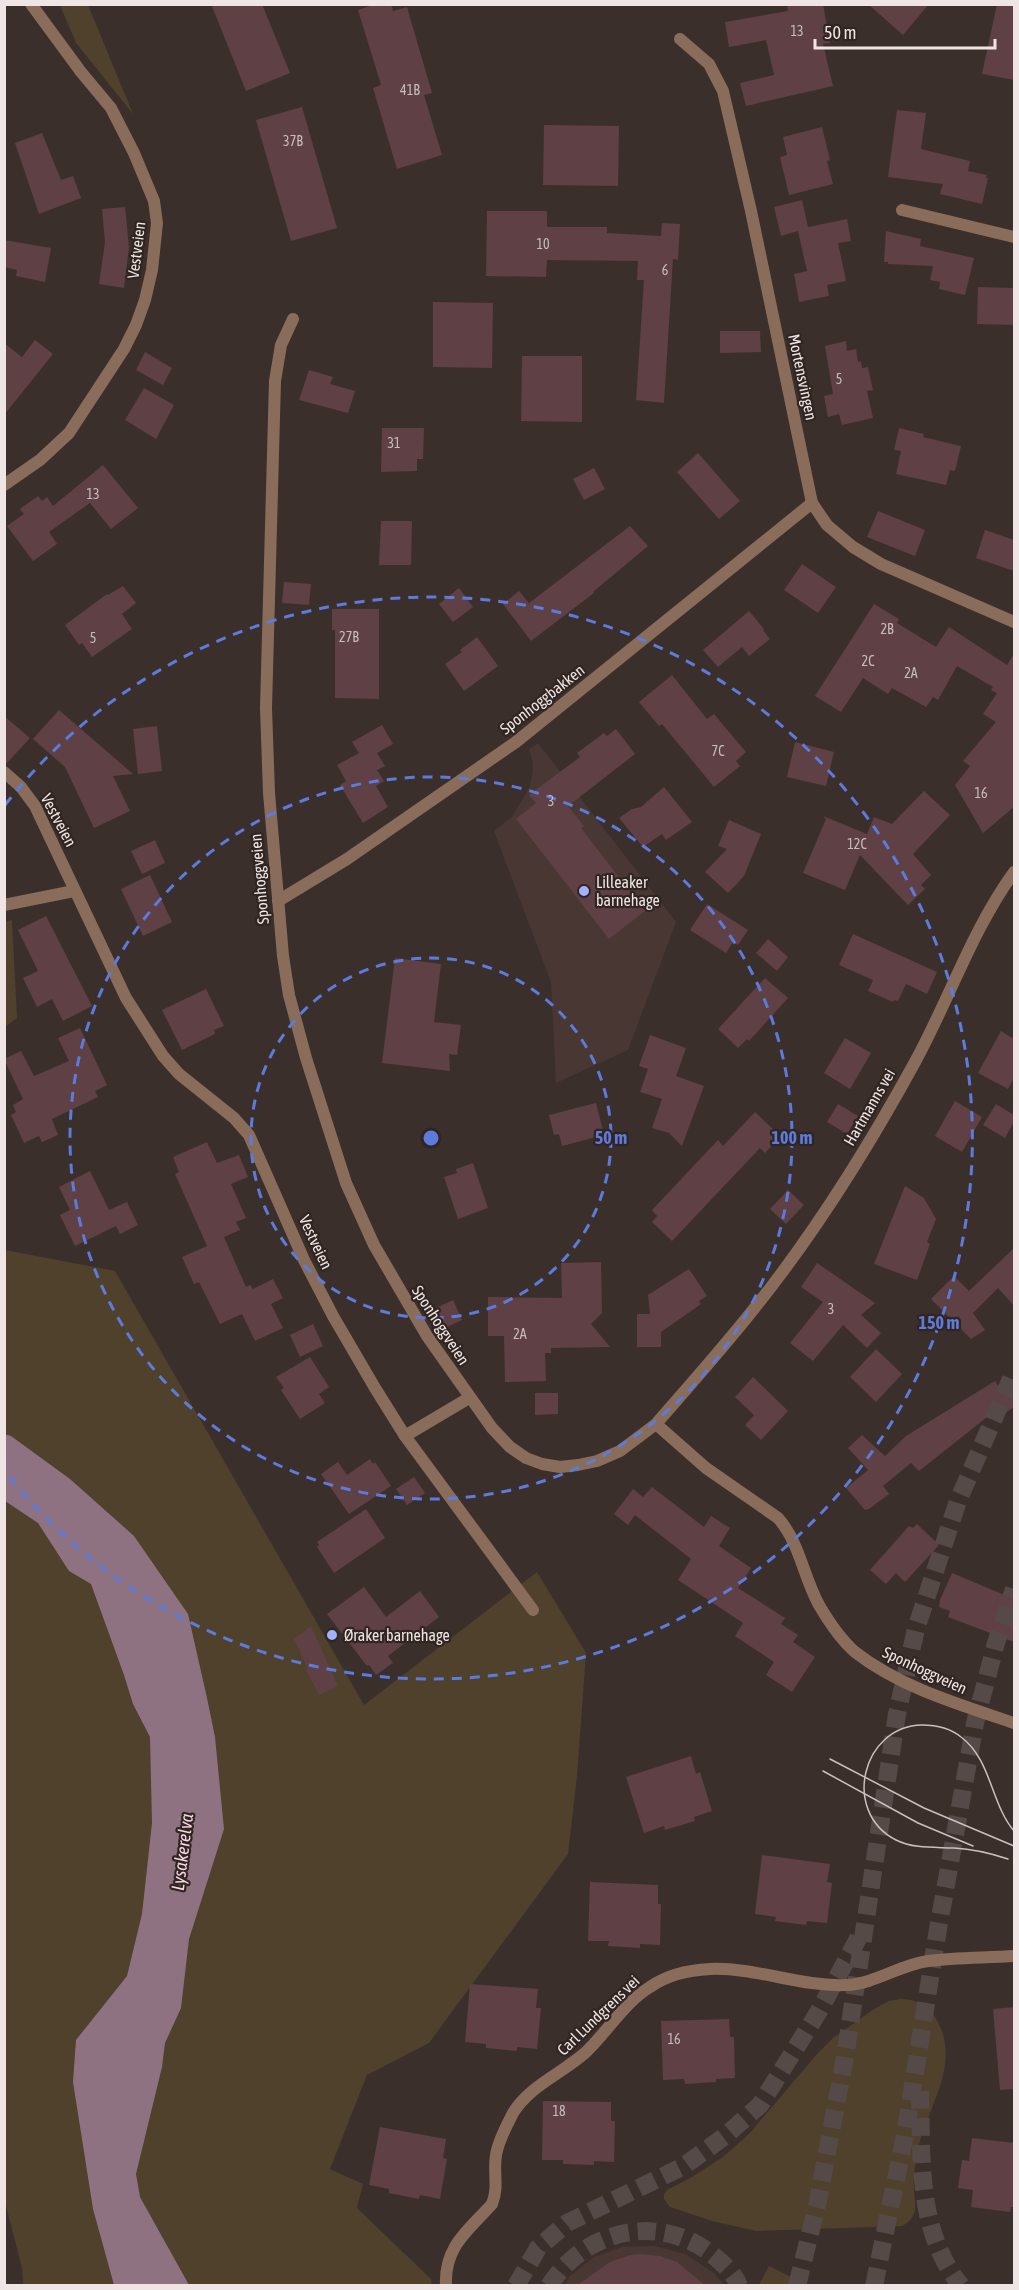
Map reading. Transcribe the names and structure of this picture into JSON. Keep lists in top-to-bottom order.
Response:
{
  "streets": {
    "street": [
      "Vestveien",
      "Mortensvingen",
      "Sponhoggbakken",
      "Sponhoggveien",
      "Hartmanns vei",
      "Carl Lundgrens vei"
    ]
  },
  "crossings": [
    ["Mortensvingen", "Sponhoggbakken"],
    ["Sponhoggbakken", "Sponhoggveien"],
    ["Sponhoggveien", "Hartmanns vei"]
  ],
  "water": ["Lysakerelva"],
  "places": ["Lilleaker barnehage", "Øraker barnehage"],
  "house_numbers": [
    "13",
    "41B",
    "37B",
    "10",
    "6",
    "5",
    "31",
    "13",
    "2B",
    "27B",
    "5",
    "2C",
    "2A",
    "7C",
    "16",
    "3",
    "12C",
    "3",
    "2A",
    "16",
    "18"
  ],
  "scale_bar": "50 m",
  "rings": ["50 m", "100 m", "150 m"]
}
